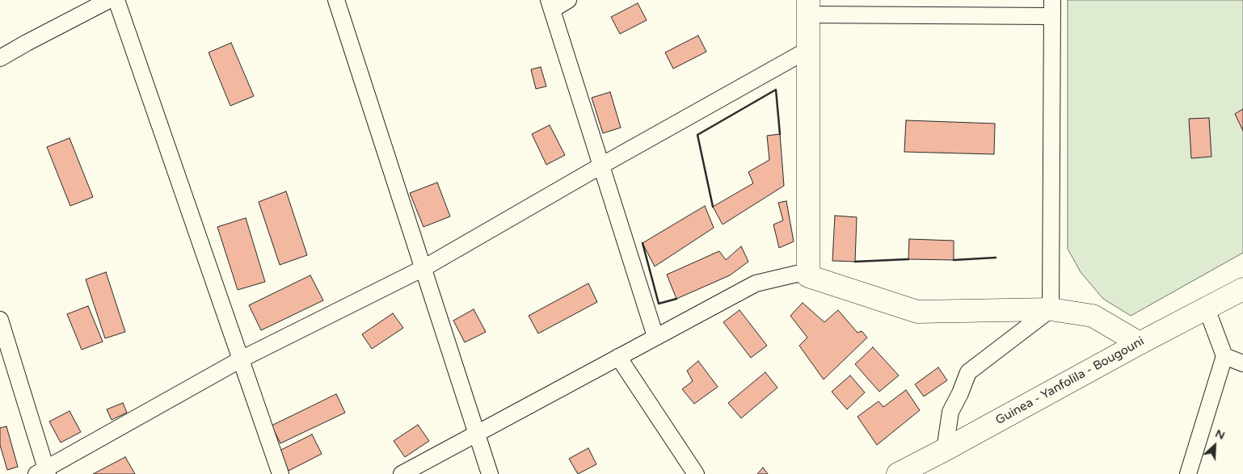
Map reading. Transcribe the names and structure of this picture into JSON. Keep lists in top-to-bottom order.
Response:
{
  "streets": {
    "street": ["Guinea - Yanfolila - Bougouni"]
  },
  "north": "top right"
}
